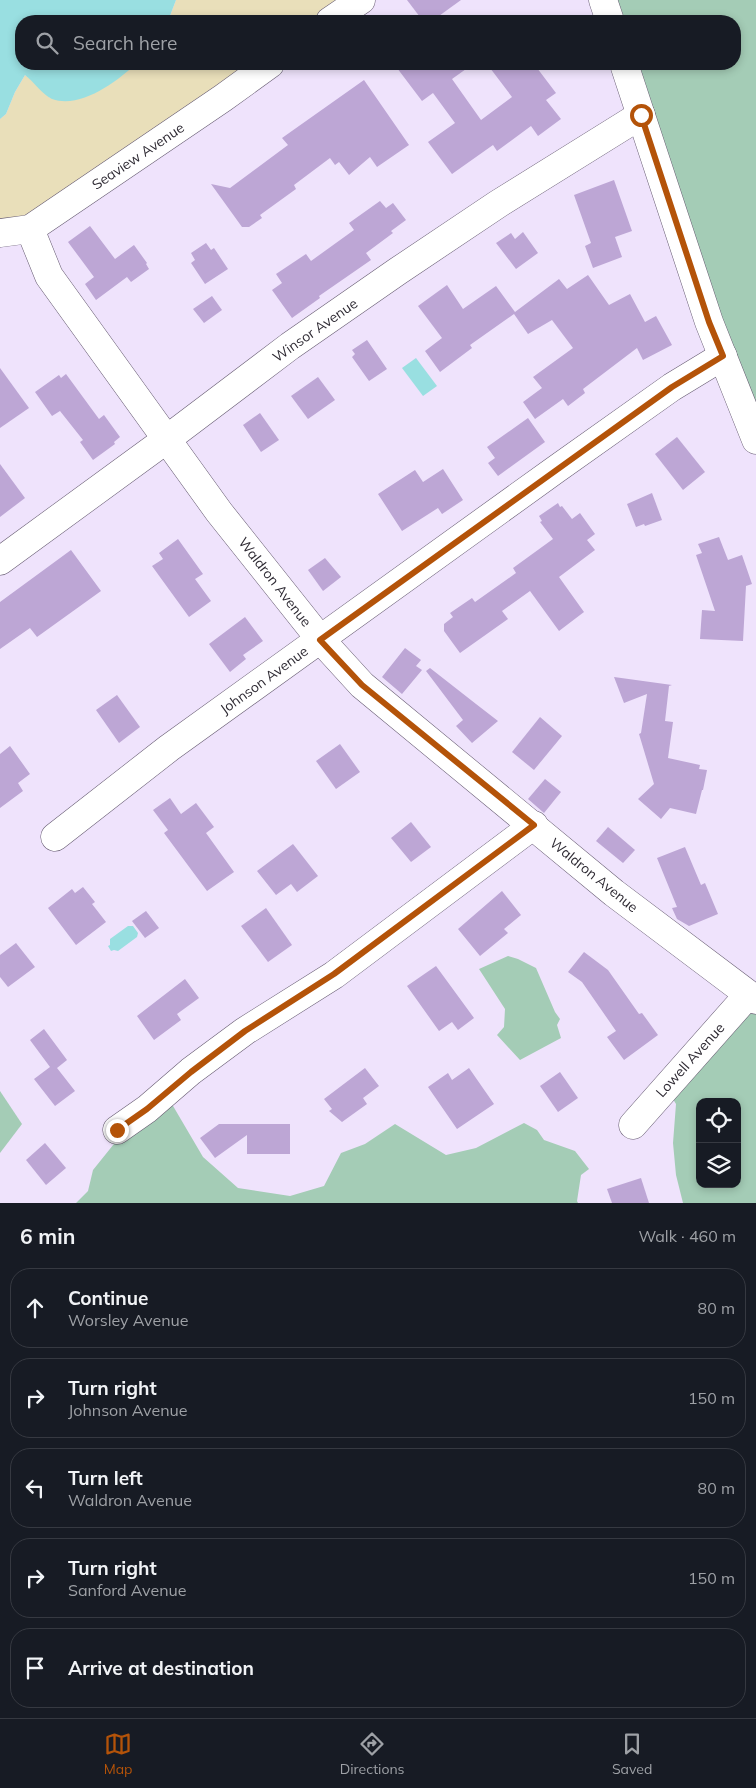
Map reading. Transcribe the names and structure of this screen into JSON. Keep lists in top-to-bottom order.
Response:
{
  "streets": {
    "street": [
      "Seaview Avenue",
      "Winsor Avenue",
      "Waldron Avenue",
      "Johnson Avenue",
      "Lowell Avenue"
    ]
  },
  "crossings": [
    ["Seaview Avenue", "Waldron Avenue"],
    ["Winsor Avenue", "Waldron Avenue"],
    ["Waldron Avenue", "Johnson Avenue"],
    ["Waldron Avenue", "Lowell Avenue"]
  ],
  "page": {
    "search": "Search here",
    "heading": ["6 min", "Walk · 460 m"],
    "list": [
      ["Continue", "Worsley Avenue", "80 m"],
      ["Turn right", "Johnson Avenue", "150 m"],
      ["Turn left", "Waldron Avenue", "80 m"],
      ["Turn right", "Sanford Avenue", "150 m"],
      "Arrive at destination"
    ],
    "nav": ["Map", "Directions", "Saved"]
  }
}
